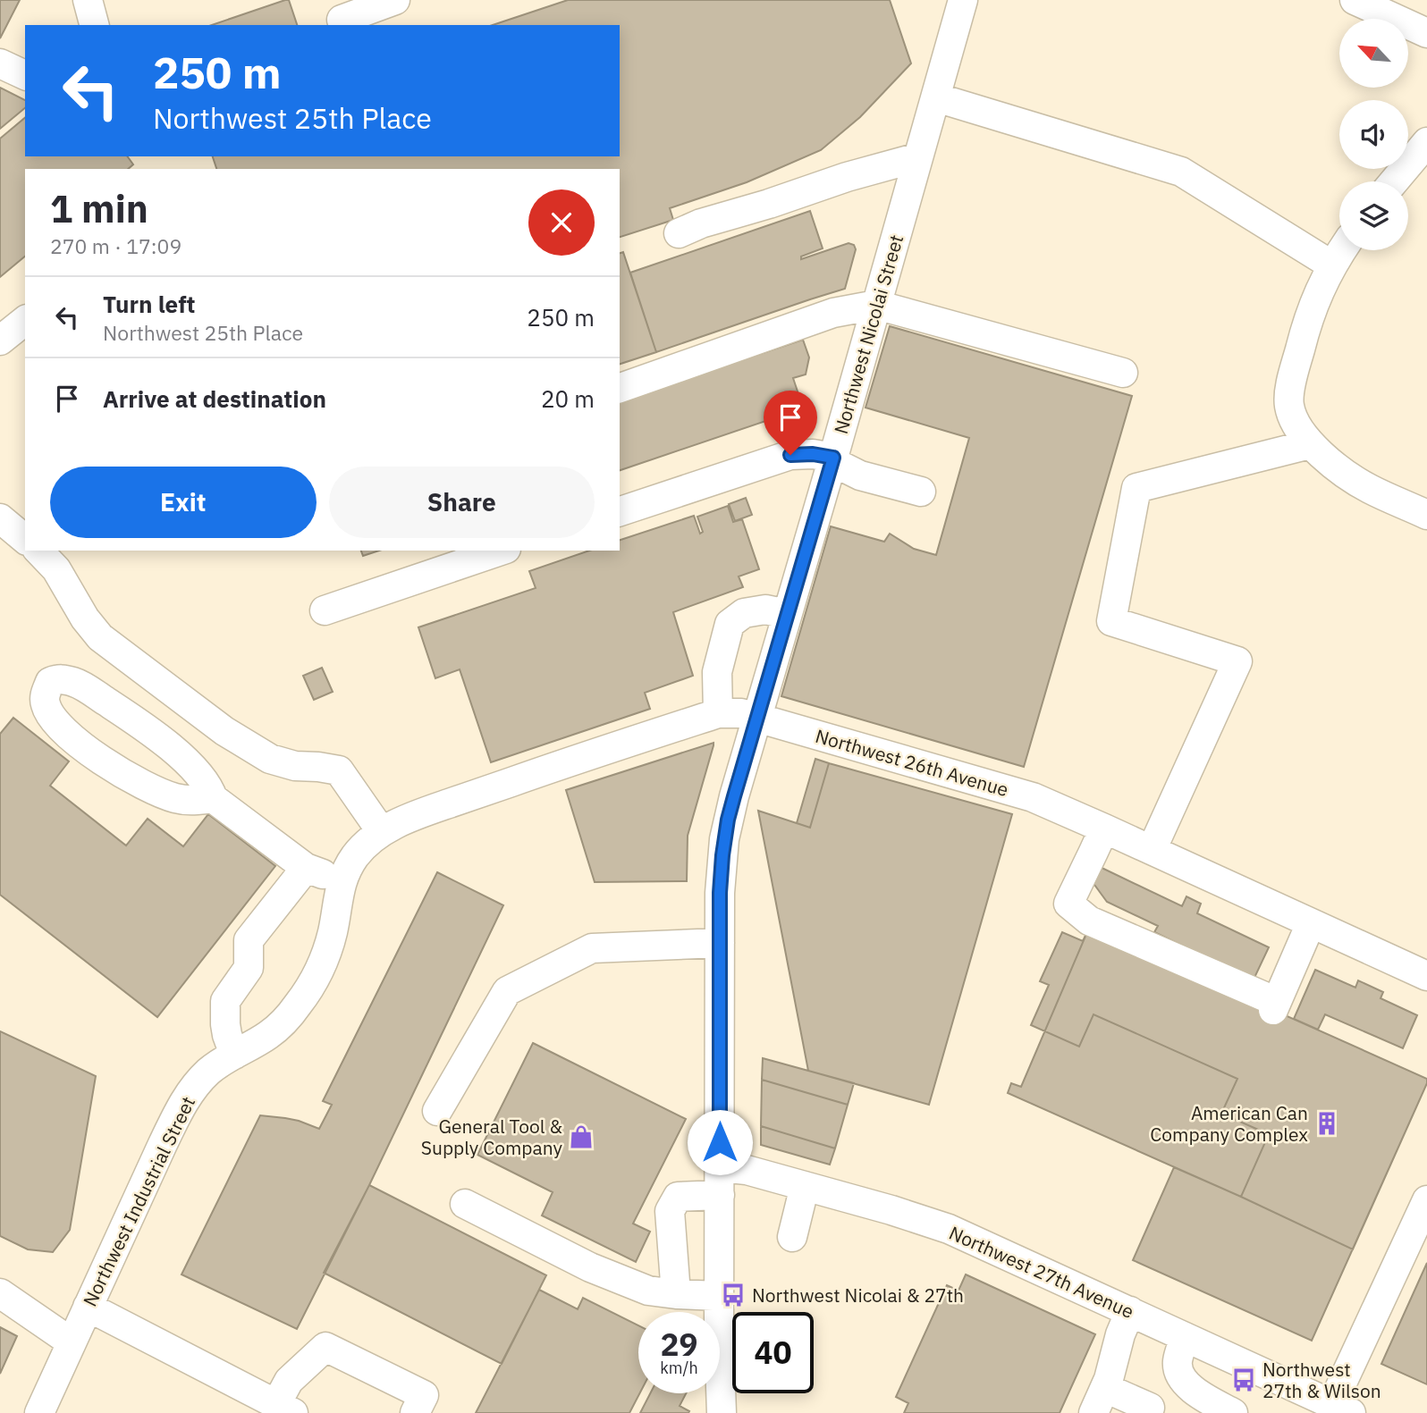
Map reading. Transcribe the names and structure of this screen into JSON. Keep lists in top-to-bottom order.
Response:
{
  "streets": {
    "street": [
      "Northwest Nicolai Street",
      "Northwest 26th Avenue",
      "Northwest Industrial Street",
      "Northwest 27th Avenue"
    ]
  },
  "crossings": [
    ["Northwest Nicolai Street", "Northwest 26th Avenue"],
    ["Northwest Nicolai Street", "Northwest 27th Avenue"],
    ["Northwest 26th Avenue", "Northwest Industrial Street"]
  ],
  "places": {
    "building": ["American Can Company Complex"],
    "shop": ["General Tool & Supply Company"],
    "bus stop": ["Northwest Nicolai & 27th", "Northwest 27th & Wilson"]
  },
  "north": "top left",
  "page": {
    "turn": ["250 m", "Northwest 25th Place"],
    "heading": ["1 min", "270 m · 17:09"],
    "list": [
      {
        "name": "Turn left",
        "note": "Northwest 25th Place",
        "value": "250 m"
      },
      {
        "name": "Arrive at destination",
        "value": "20 m"
      }
    ],
    "buttons": ["Exit", "Share"],
    "speed": "29 km/h",
    "limit": "40"
  }
}
